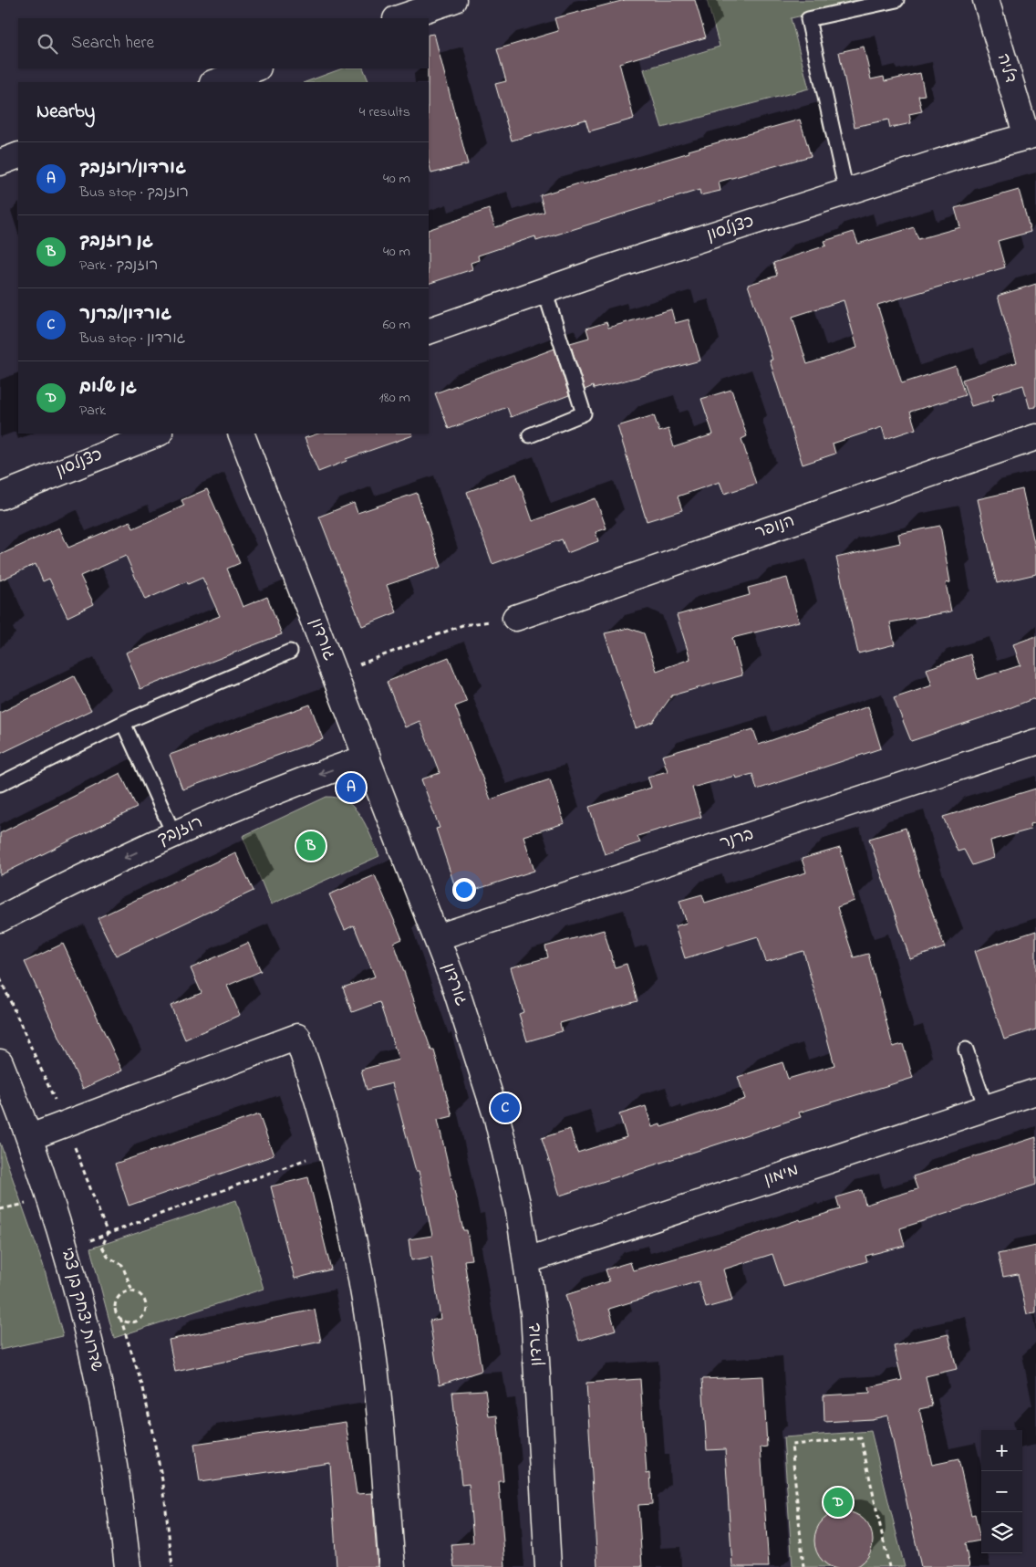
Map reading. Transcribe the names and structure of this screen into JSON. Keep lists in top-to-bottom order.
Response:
{
  "streets": {
    "street": [
      "דליה",
      "כצנלסון",
      "הנופר",
      "גורדון",
      "רוזנבך",
      "ברנר",
      "מימון",
      "שדרות יצחק בן צבי"
    ]
  },
  "crossings": [
    ["דליה", "כצנלסון"],
    ["גורדון", "רוזנבך"],
    ["גורדון", "ברנר"],
    ["גורדון", "מימון"]
  ],
  "one_way": ["רוזנבך"],
  "page": {
    "search": "Search here",
    "heading": ["Nearby", "4 results"],
    "list": [
      {
        "mark": "A",
        "name": "גורדון/רוזנבך",
        "note": "Bus stop · רוזנבך",
        "value": "40 m"
      },
      {
        "mark": "B",
        "name": "גן רוזנבך",
        "note": "Park · רוזנבך",
        "value": "40 m"
      },
      {
        "mark": "C",
        "name": "גורדון/ברנר",
        "note": "Bus stop · גורדון",
        "value": "60 m"
      },
      {
        "mark": "D",
        "name": "גן שלום",
        "note": "Park",
        "value": "180 m"
      }
    ],
    "pins": [
      "A",
      "B",
      "C",
      "D"
    ],
    "map_buttons": ["+", "−"]
  }
}
